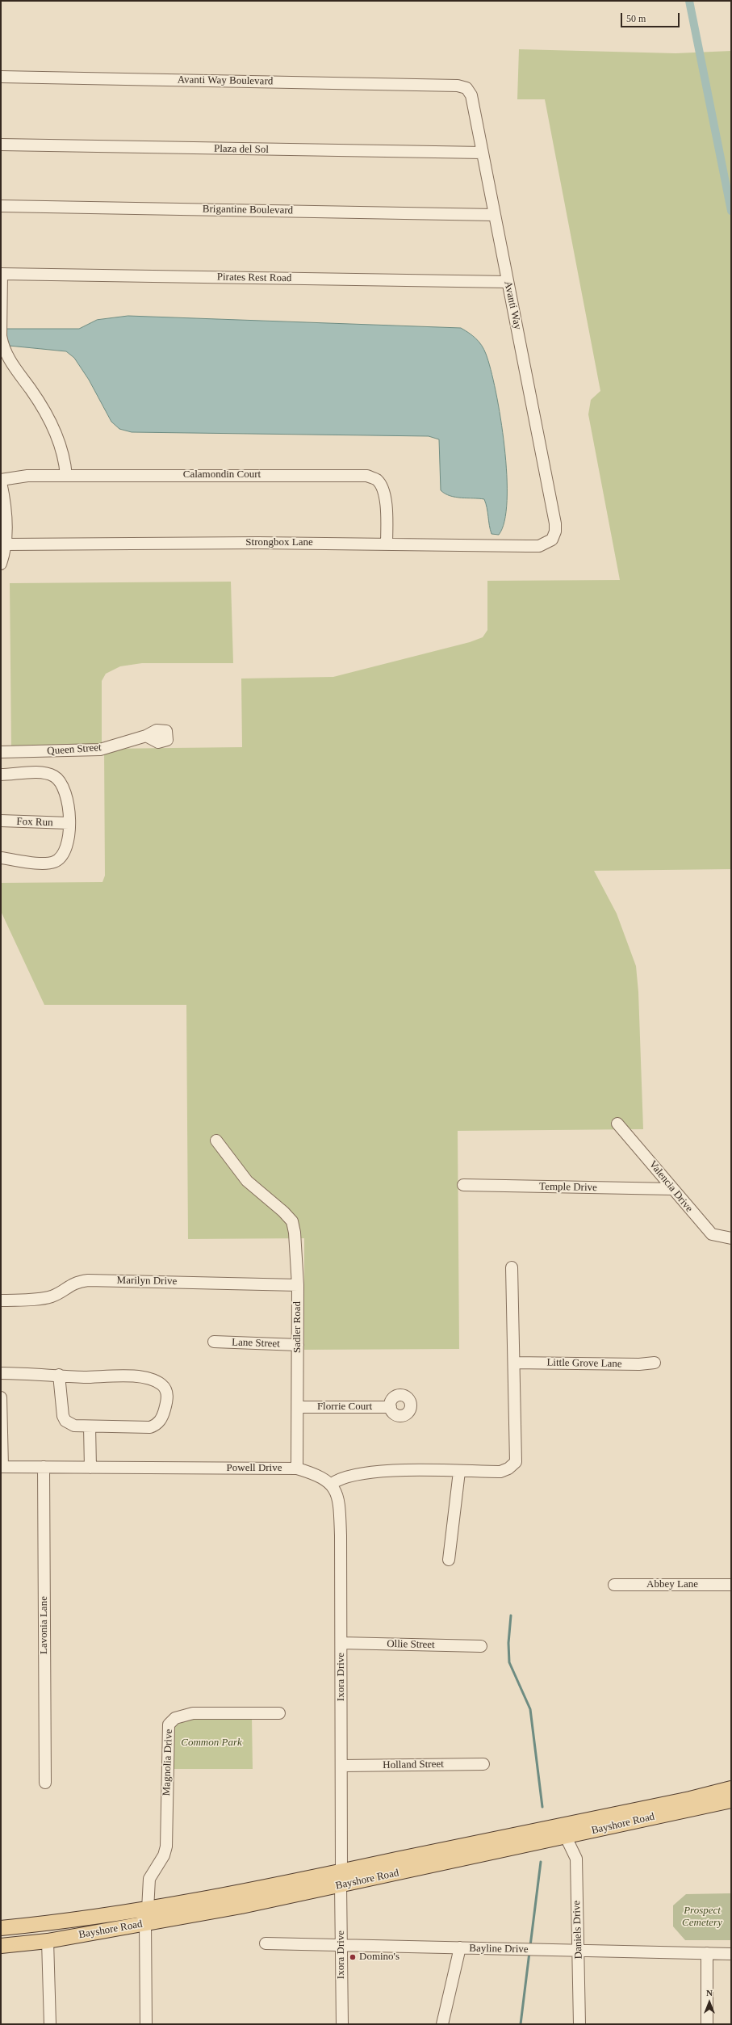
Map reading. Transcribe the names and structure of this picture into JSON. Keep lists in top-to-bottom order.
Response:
{
  "streets": {
    "main road": ["Bayshore Road"],
    "street": [
      "Avanti Way Boulevard",
      "Plaza del Sol",
      "Brigantine Boulevard",
      "Pirates Rest Road",
      "Avanti Way",
      "Calamondin Court",
      "Strongbox Lane",
      "Queen Street",
      "Fox Run",
      "Valencia Drive",
      "Temple Drive",
      "Marilyn Drive",
      "Sadler Road",
      "Lane Street",
      "Little Grove Lane",
      "Florrie Court",
      "Powell Drive",
      "Abbey Lane",
      "Lavonia Lane",
      "Ollie Street",
      "Ixora Drive",
      "Magnolia Drive",
      "Holland Street",
      "Daniels Drive",
      "Bayline Drive"
    ]
  },
  "crossings": [
    ["Avanti Way Boulevard", "Avanti Way"],
    ["Plaza del Sol", "Avanti Way"],
    ["Brigantine Boulevard", "Avanti Way"],
    ["Pirates Rest Road", "Avanti Way"],
    ["Avanti Way", "Strongbox Lane"],
    ["Calamondin Court", "Strongbox Lane"],
    ["Valencia Drive", "Temple Drive"],
    ["Marilyn Drive", "Sadler Road"],
    ["Sadler Road", "Lane Street"],
    ["Sadler Road", "Florrie Court"],
    ["Sadler Road", "Powell Drive"],
    ["Powell Drive", "Lavonia Lane"],
    ["Powell Drive", "Ixora Drive"],
    ["Ollie Street", "Ixora Drive"],
    ["Ixora Drive", "Holland Street"],
    ["Ixora Drive", "Bayshore Road"],
    ["Ixora Drive", "Bayline Drive"],
    ["Magnolia Drive", "Bayshore Road"],
    ["Bayshore Road", "Daniels Drive"],
    ["Daniels Drive", "Bayline Drive"]
  ],
  "parks": ["Common Park", "Prospect Cemetery"],
  "places": ["Domino's"],
  "scale_bar": "50 m",
  "north": "top"
}
